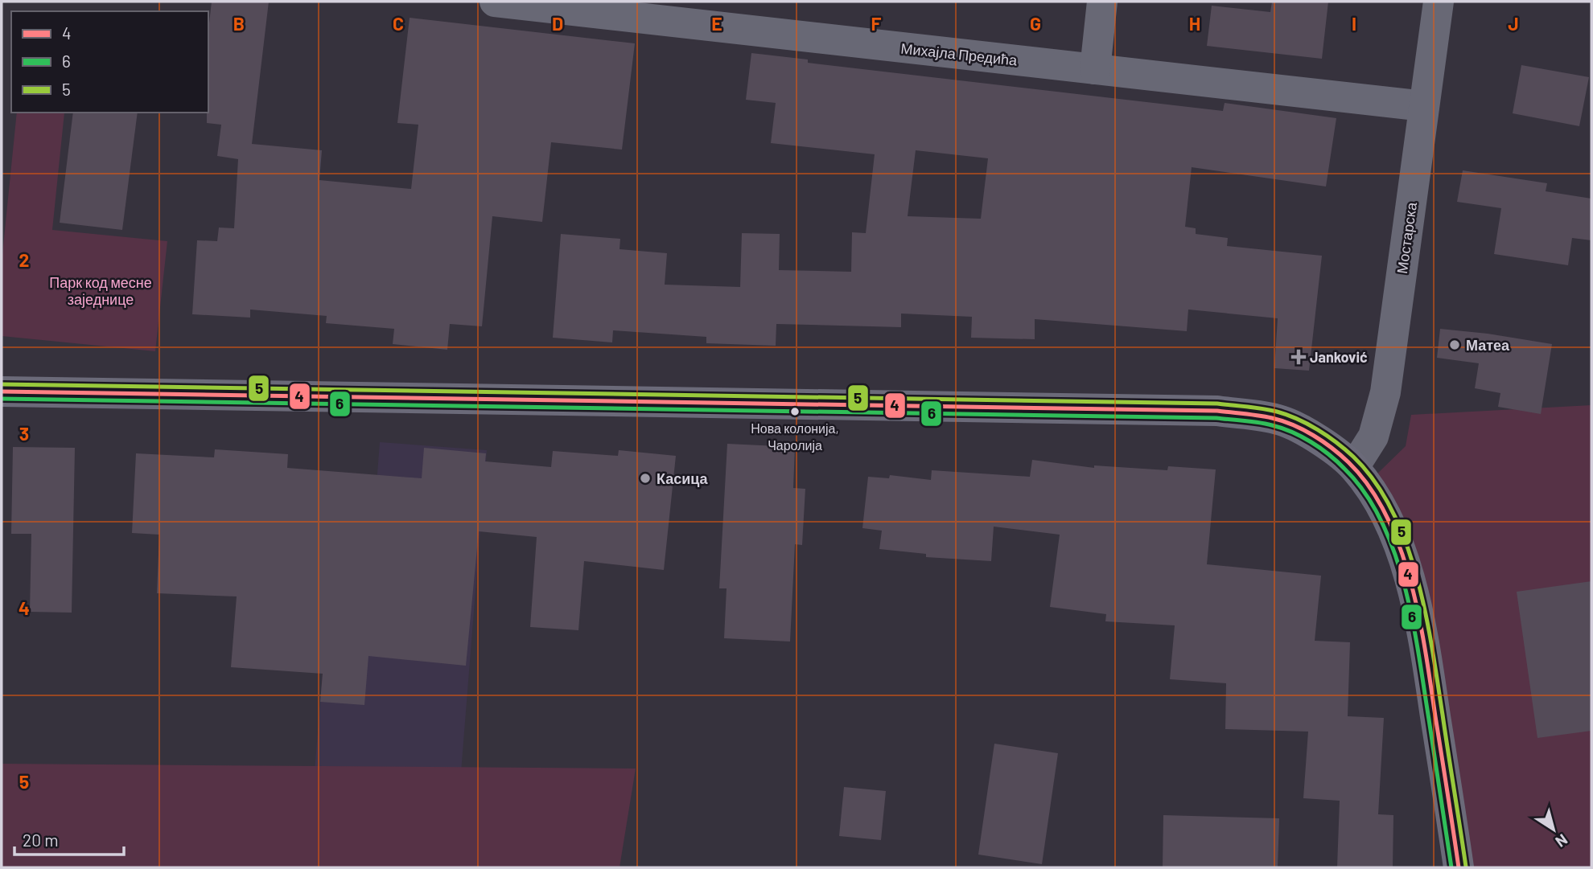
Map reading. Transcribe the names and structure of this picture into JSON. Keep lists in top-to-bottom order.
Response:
{
  "streets": {
    "street": ["Михајла Предића", "Мостарска"]
  },
  "crossings": [
    ["Михајла Предића", "Мостарска"]
  ],
  "parks": ["Парк код месне заједнице"],
  "places": {
    "other": ["Матеа", "Нова колонија, Чаролија", "Касица"],
    "health": ["Janković"]
  },
  "lines": ["transit line 5", "transit line 4", "transit line 6"],
  "legend": ["4", "6", "5"],
  "scale_bar": "20 m",
  "north": "bottom right",
  "grid": {
    "columns": [
      "B",
      "C",
      "D",
      "E",
      "F",
      "G",
      "H",
      "I",
      "J"
    ],
    "rows": [
      "2",
      "3",
      "4",
      "5"
    ]
  }
}
